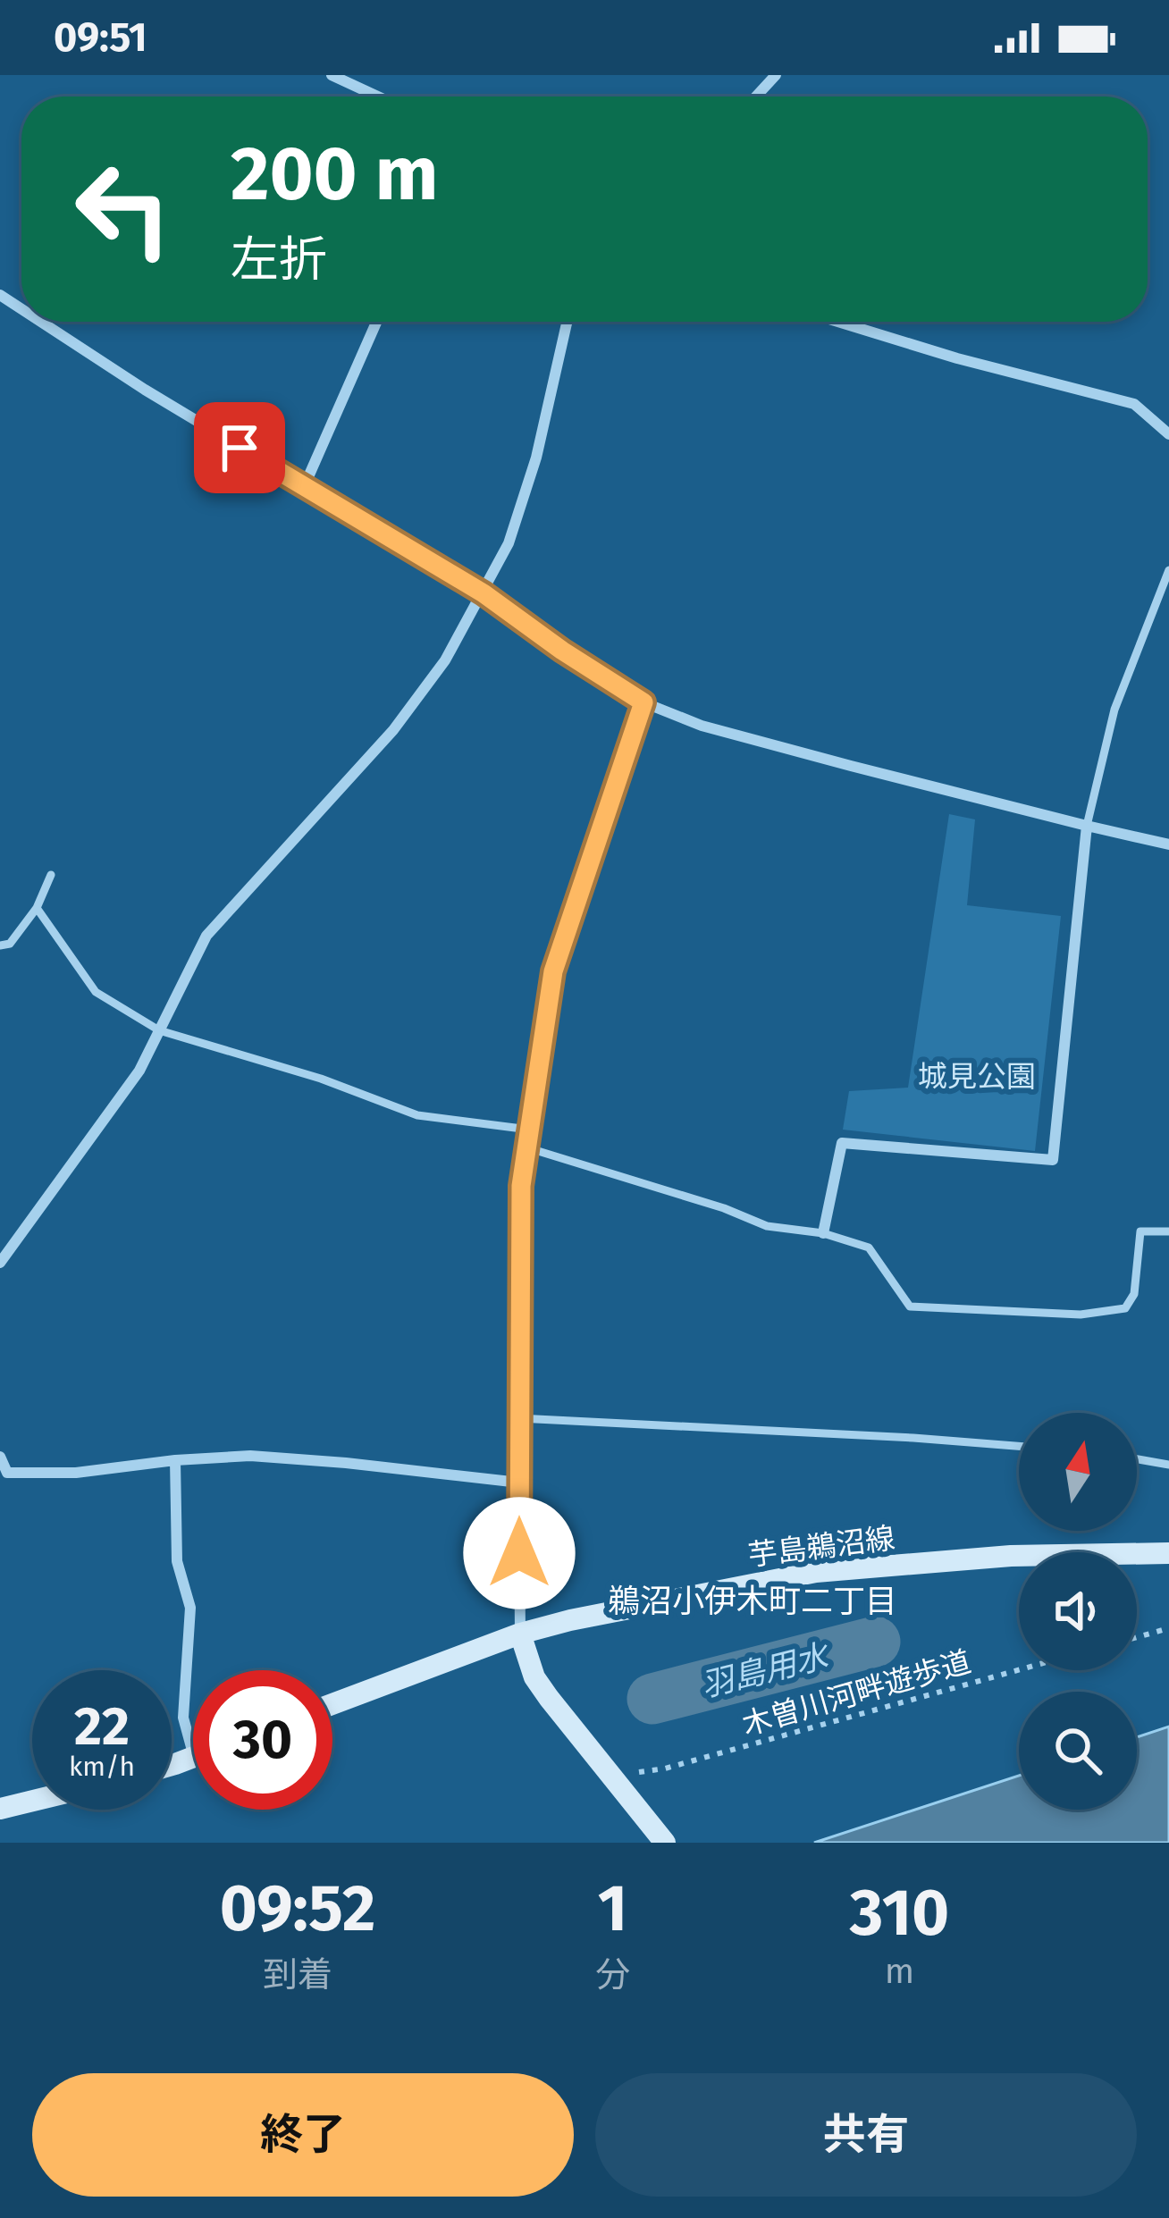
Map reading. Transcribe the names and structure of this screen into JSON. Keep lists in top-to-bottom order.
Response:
{
  "streets": {
    "main road": ["芋島鵜沼線"],
    "path": ["木曽川河畔遊歩道"]
  },
  "districts": ["鵜沼小伊木町二丁目"],
  "water": ["羽島用水"],
  "parks": ["城見公園"],
  "north": "top",
  "page": {
    "status": "09:51",
    "turn": ["200 m", "左折"],
    "speed": "22 km/h",
    "limit": "30",
    "eta": [
      "09:52",
      "到着",
      "1",
      "分",
      "310",
      "m"
    ],
    "buttons": ["終了", "共有"]
  }
}
